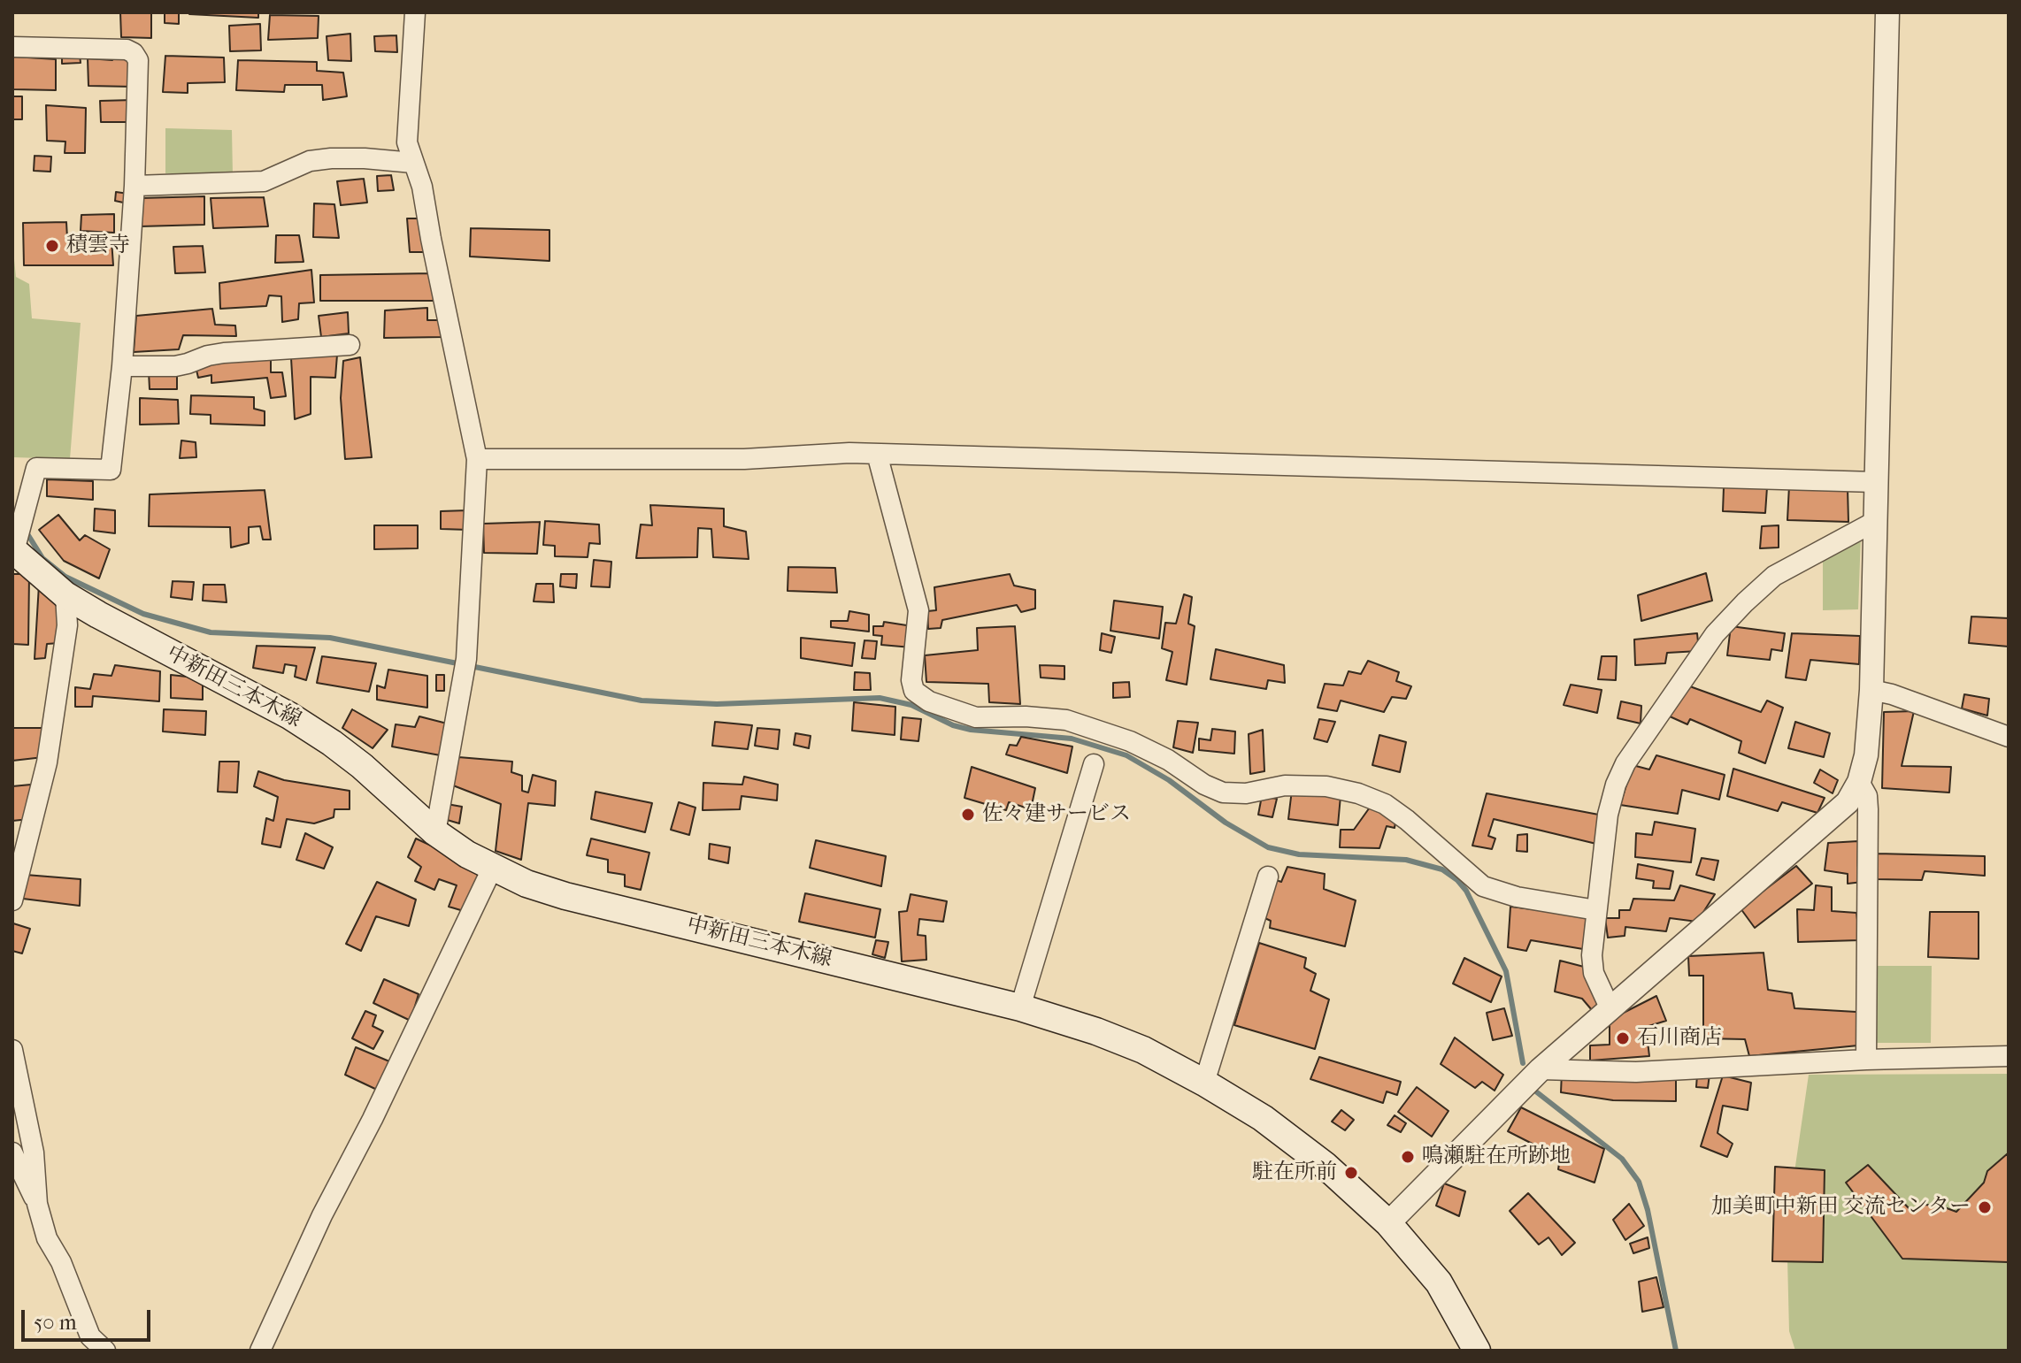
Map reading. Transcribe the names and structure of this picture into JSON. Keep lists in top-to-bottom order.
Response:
{
  "streets": {
    "main road": ["中新田三本木線"]
  },
  "places": [
    "積雲寺",
    "佐々建サービス",
    "石川商店",
    "鳴瀬駐在所跡地",
    "駐在所前",
    "加美町中新田 交流センター"
  ],
  "scale_bar": "50 m"
}
